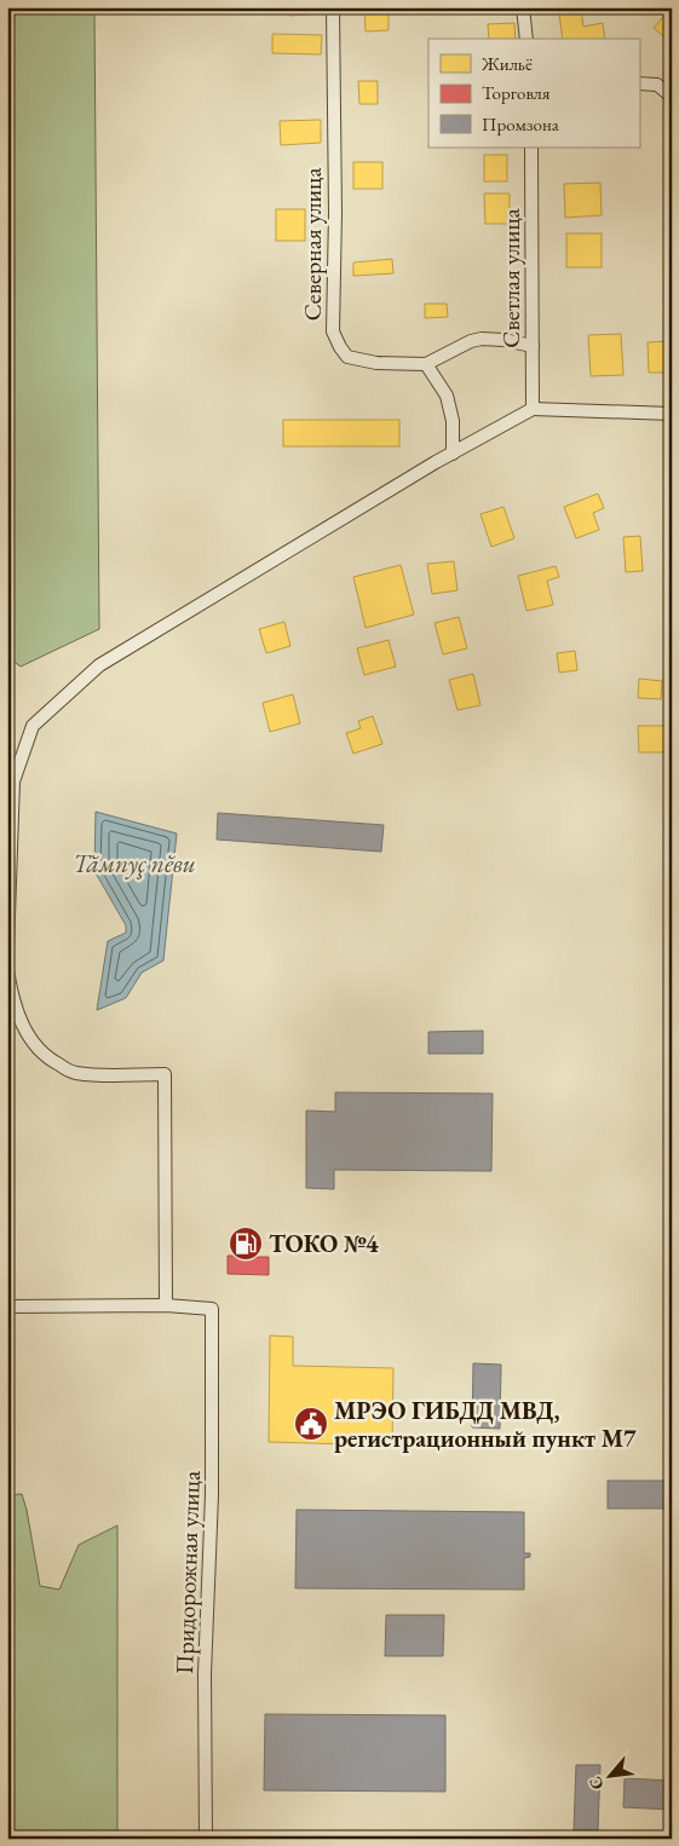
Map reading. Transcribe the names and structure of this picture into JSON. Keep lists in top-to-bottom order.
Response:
{
  "streets": {
    "street": ["Северная улица", "Светлая улица", "Придорожная улица"]
  },
  "crossings": [
    ["Северная улица", "Светлая улица"]
  ],
  "water": ["Тӑмпуҫ пӗви"],
  "places": {
    "fuel station": ["ТОКО №4"],
    "public building": ["МРЭО ГИБДД МВД, регистрационный пункт М7"]
  },
  "legend": ["Жильё", "Торговля", "Промзона"],
  "north": "bottom left"
}
